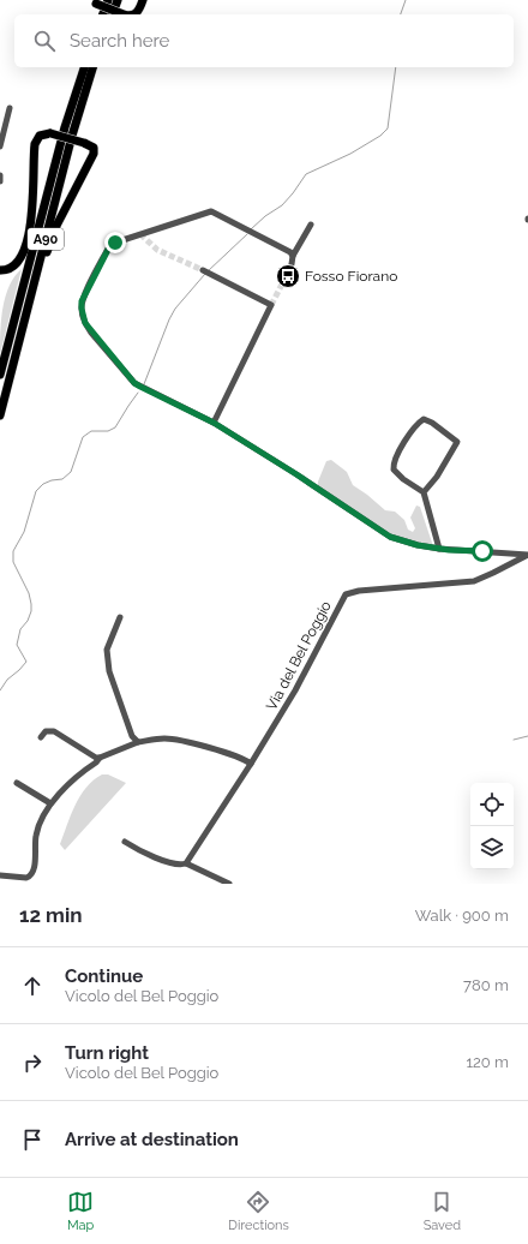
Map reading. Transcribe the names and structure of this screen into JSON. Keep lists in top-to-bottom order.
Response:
{
  "streets": {
    "highway": ["A90"],
    "street": ["Via del Bel Poggio"]
  },
  "places": {
    "bus stop": ["Fosso Fiorano"]
  },
  "page": {
    "search": "Search here",
    "heading": ["12 min", "Walk · 900 m"],
    "list": [
      ["Continue", "Vicolo del Bel Poggio", "780 m"],
      ["Turn right", "Vicolo del Bel Poggio", "120 m"],
      "Arrive at destination"
    ],
    "nav": ["Map", "Directions", "Saved"]
  }
}
